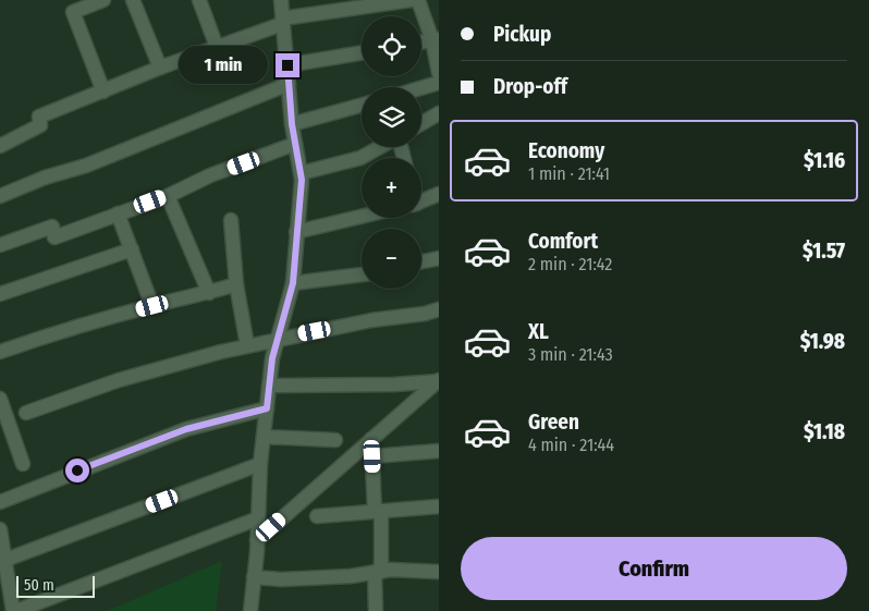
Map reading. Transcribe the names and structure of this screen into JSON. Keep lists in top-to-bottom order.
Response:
{
  "scale_bar": "50 m",
  "page": {
    "banner": ["Pickup", "Drop-off"],
    "map_buttons": ["+", "−"],
    "bubble": "1 min",
    "list": [
      {
        "name": "Economy",
        "note": "1 min · 21:41",
        "value": "$1.16"
      },
      {
        "name": "Comfort",
        "note": "2 min · 21:42",
        "value": "$1.57"
      },
      {
        "name": "XL",
        "note": "3 min · 21:43",
        "value": "$1.98"
      },
      {
        "name": "Green",
        "note": "4 min · 21:44",
        "value": "$1.18"
      }
    ],
    "buttons": "Confirm",
    "scale": "50 m"
  }
}
